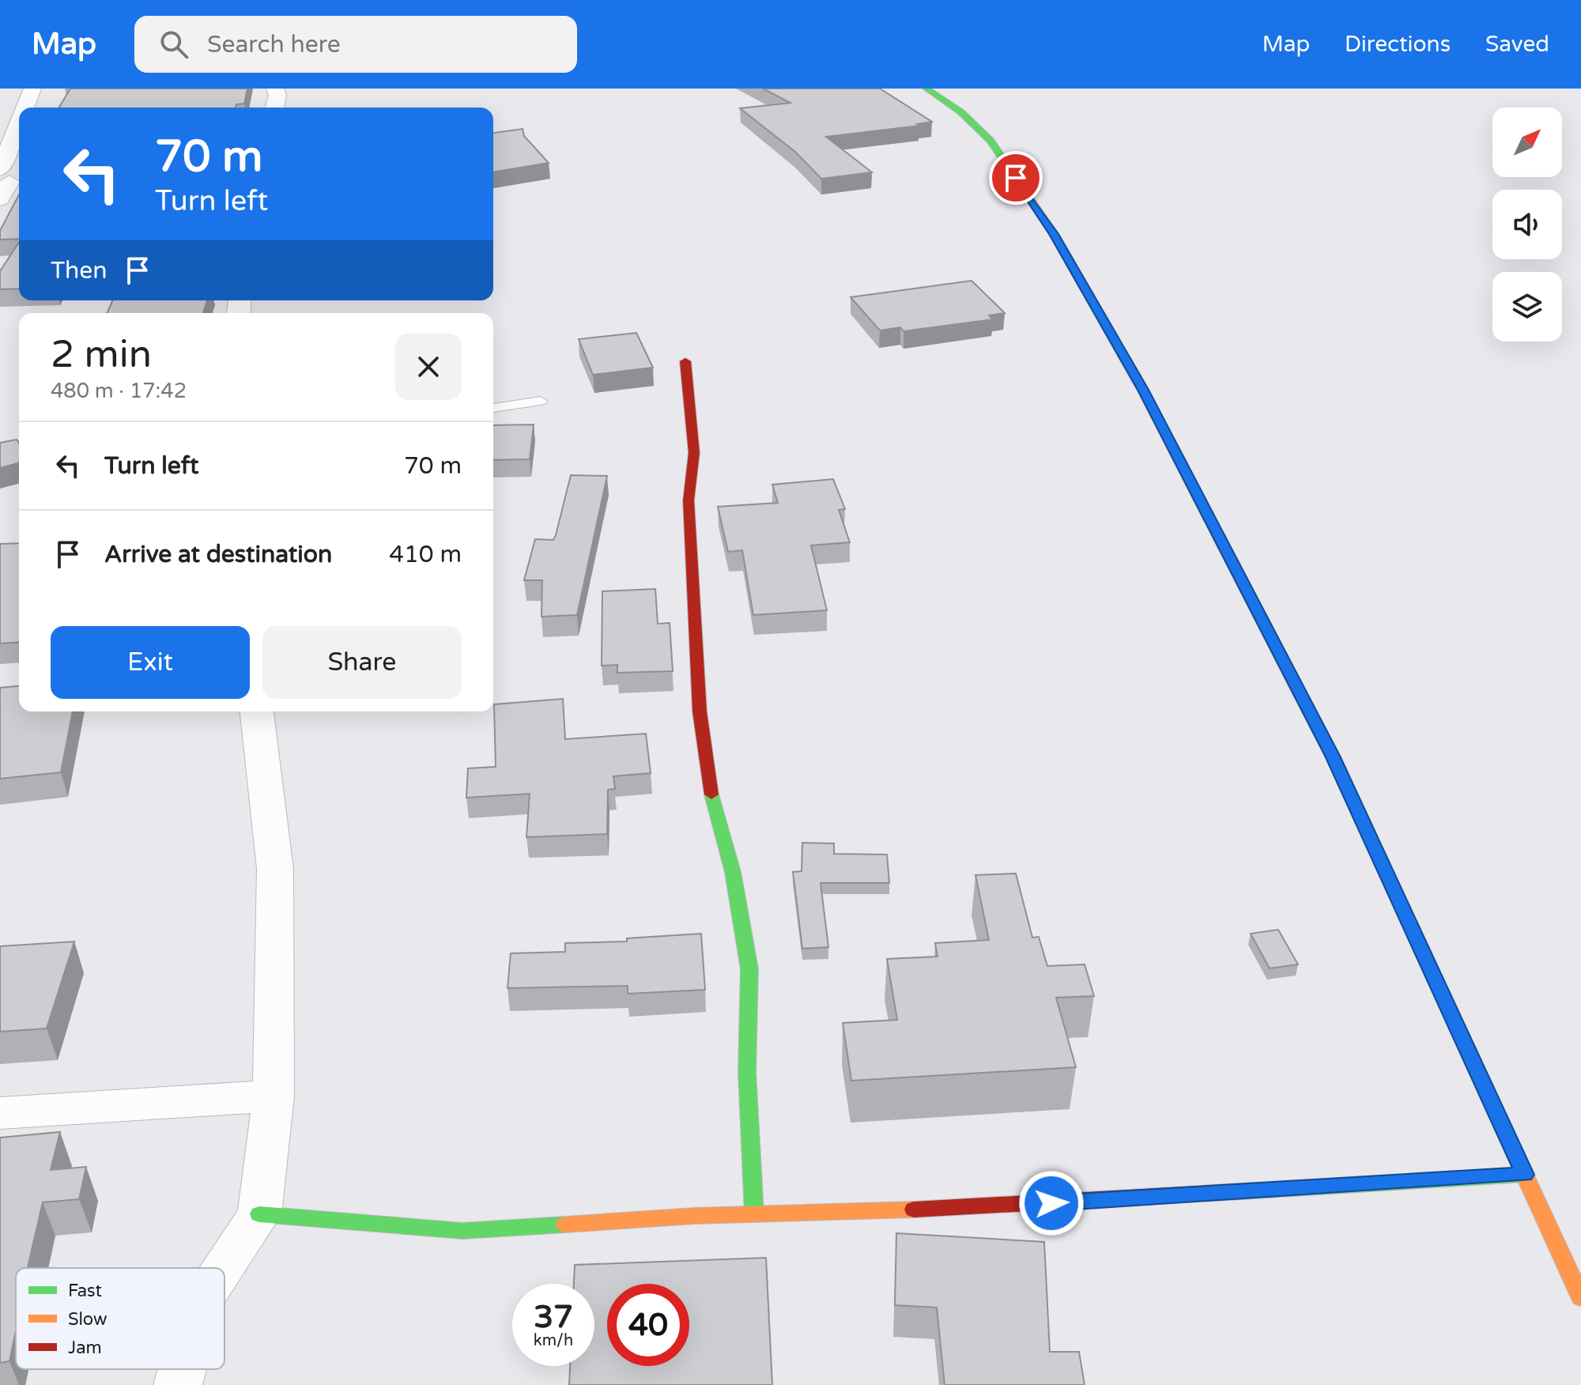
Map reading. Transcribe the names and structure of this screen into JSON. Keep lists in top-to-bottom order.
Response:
{
  "legend": ["Fast", "Slow", "Jam"],
  "north": "top right",
  "page": {
    "header": "Map",
    "search": "Search here",
    "nav": ["Map", "Directions", "Saved"],
    "turn": ["70 m", "Turn left"],
    "then": "Then",
    "heading": ["2 min", "480 m · 17:42"],
    "list": [
      {
        "name": "Turn left",
        "value": "70 m"
      },
      {
        "name": "Arrive at destination",
        "value": "410 m"
      }
    ],
    "buttons": ["Exit", "Share"],
    "speed": "37 km/h",
    "limit": "40"
  }
}
